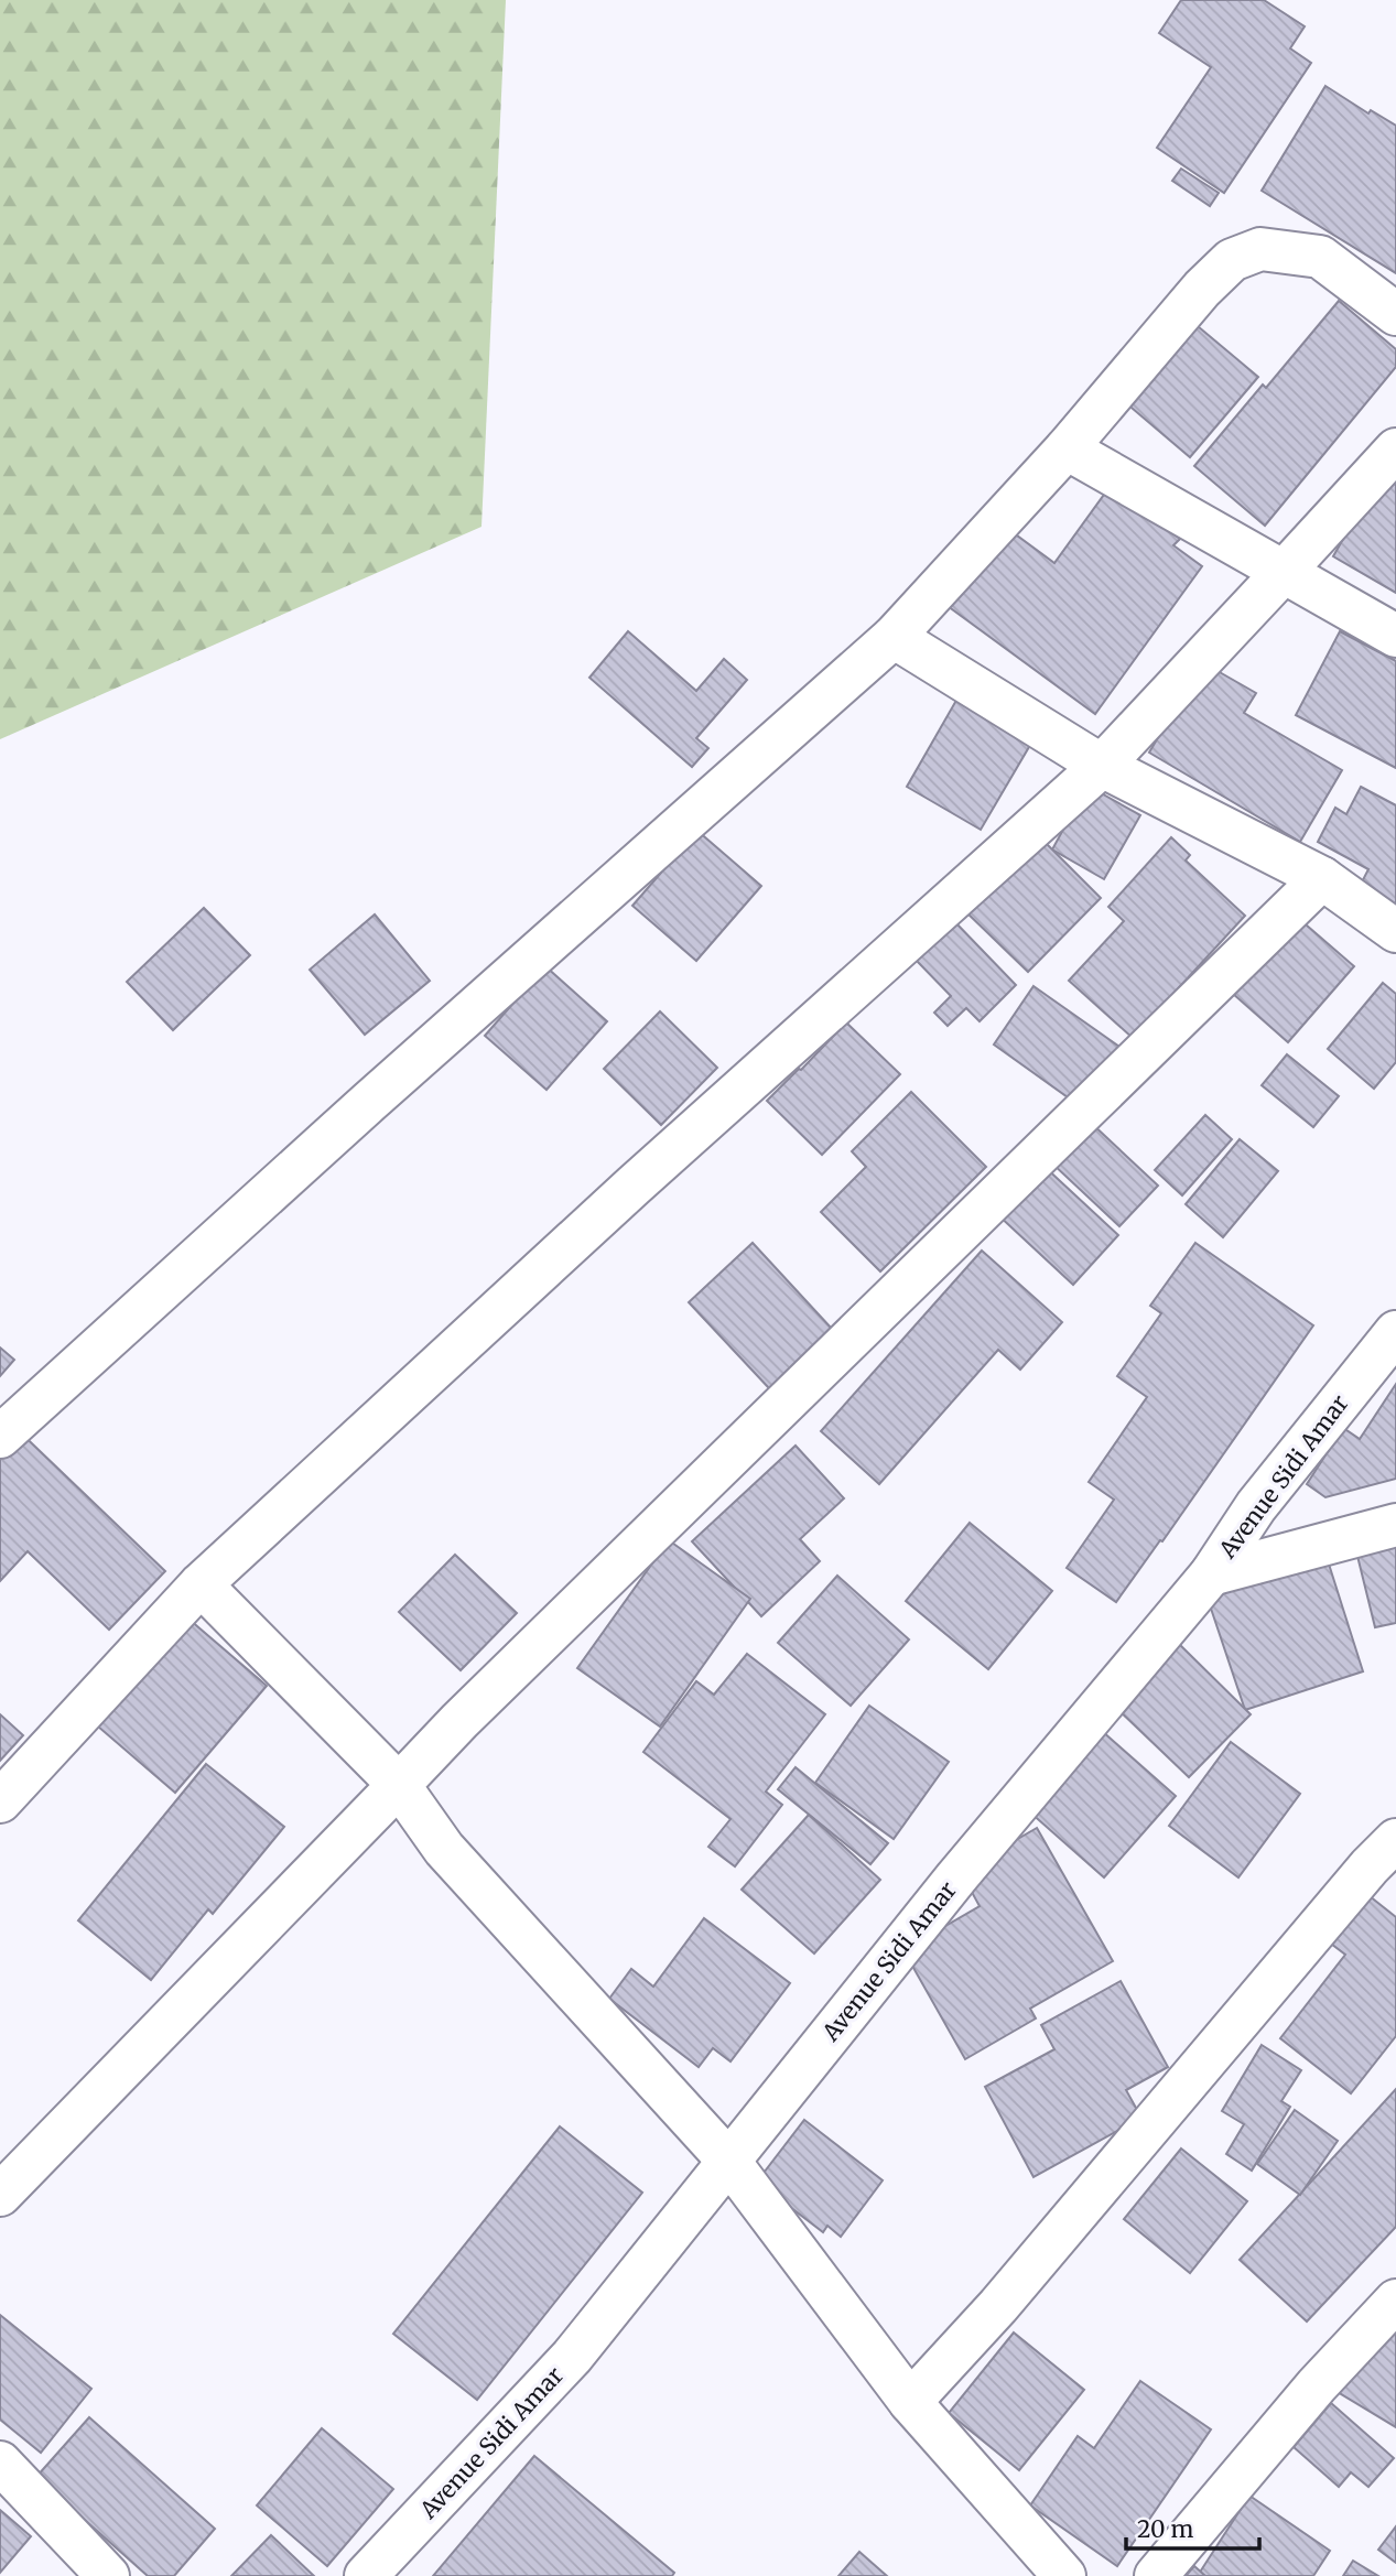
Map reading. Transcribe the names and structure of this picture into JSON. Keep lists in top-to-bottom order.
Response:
{
  "streets": {
    "street": ["Avenue Sidi Amar"]
  },
  "scale_bar": "20 m"
}
